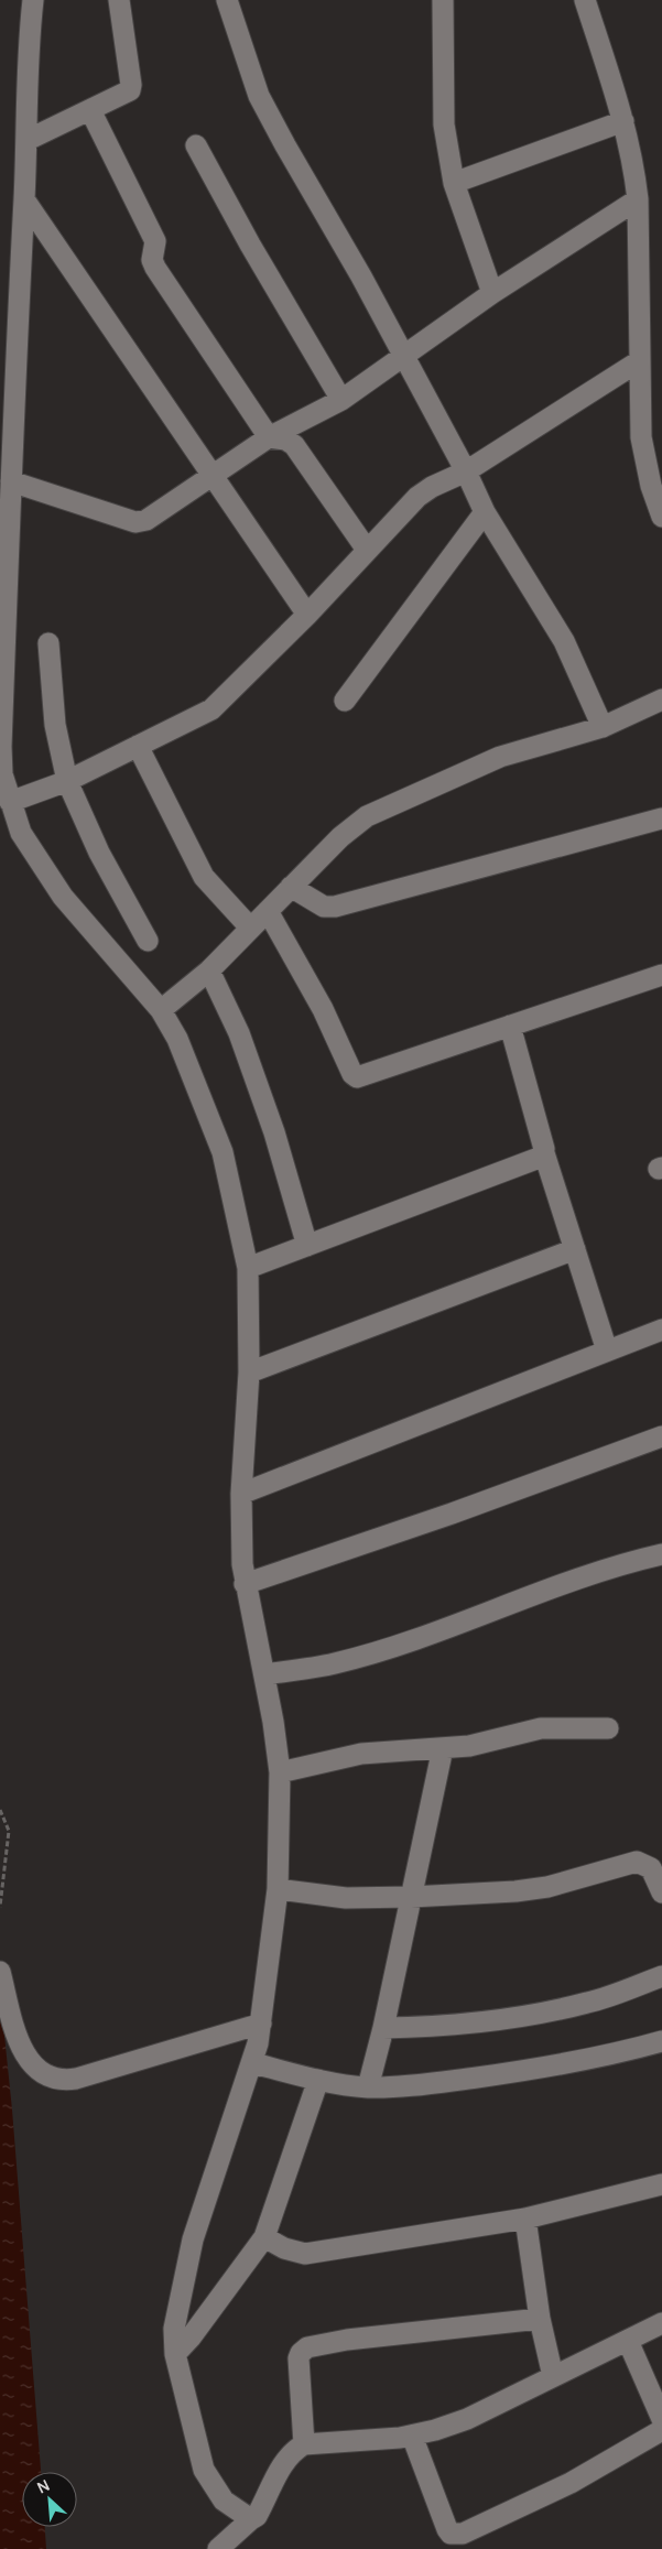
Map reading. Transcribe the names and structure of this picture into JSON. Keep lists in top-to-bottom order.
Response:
{
  "north": "top left"
}
